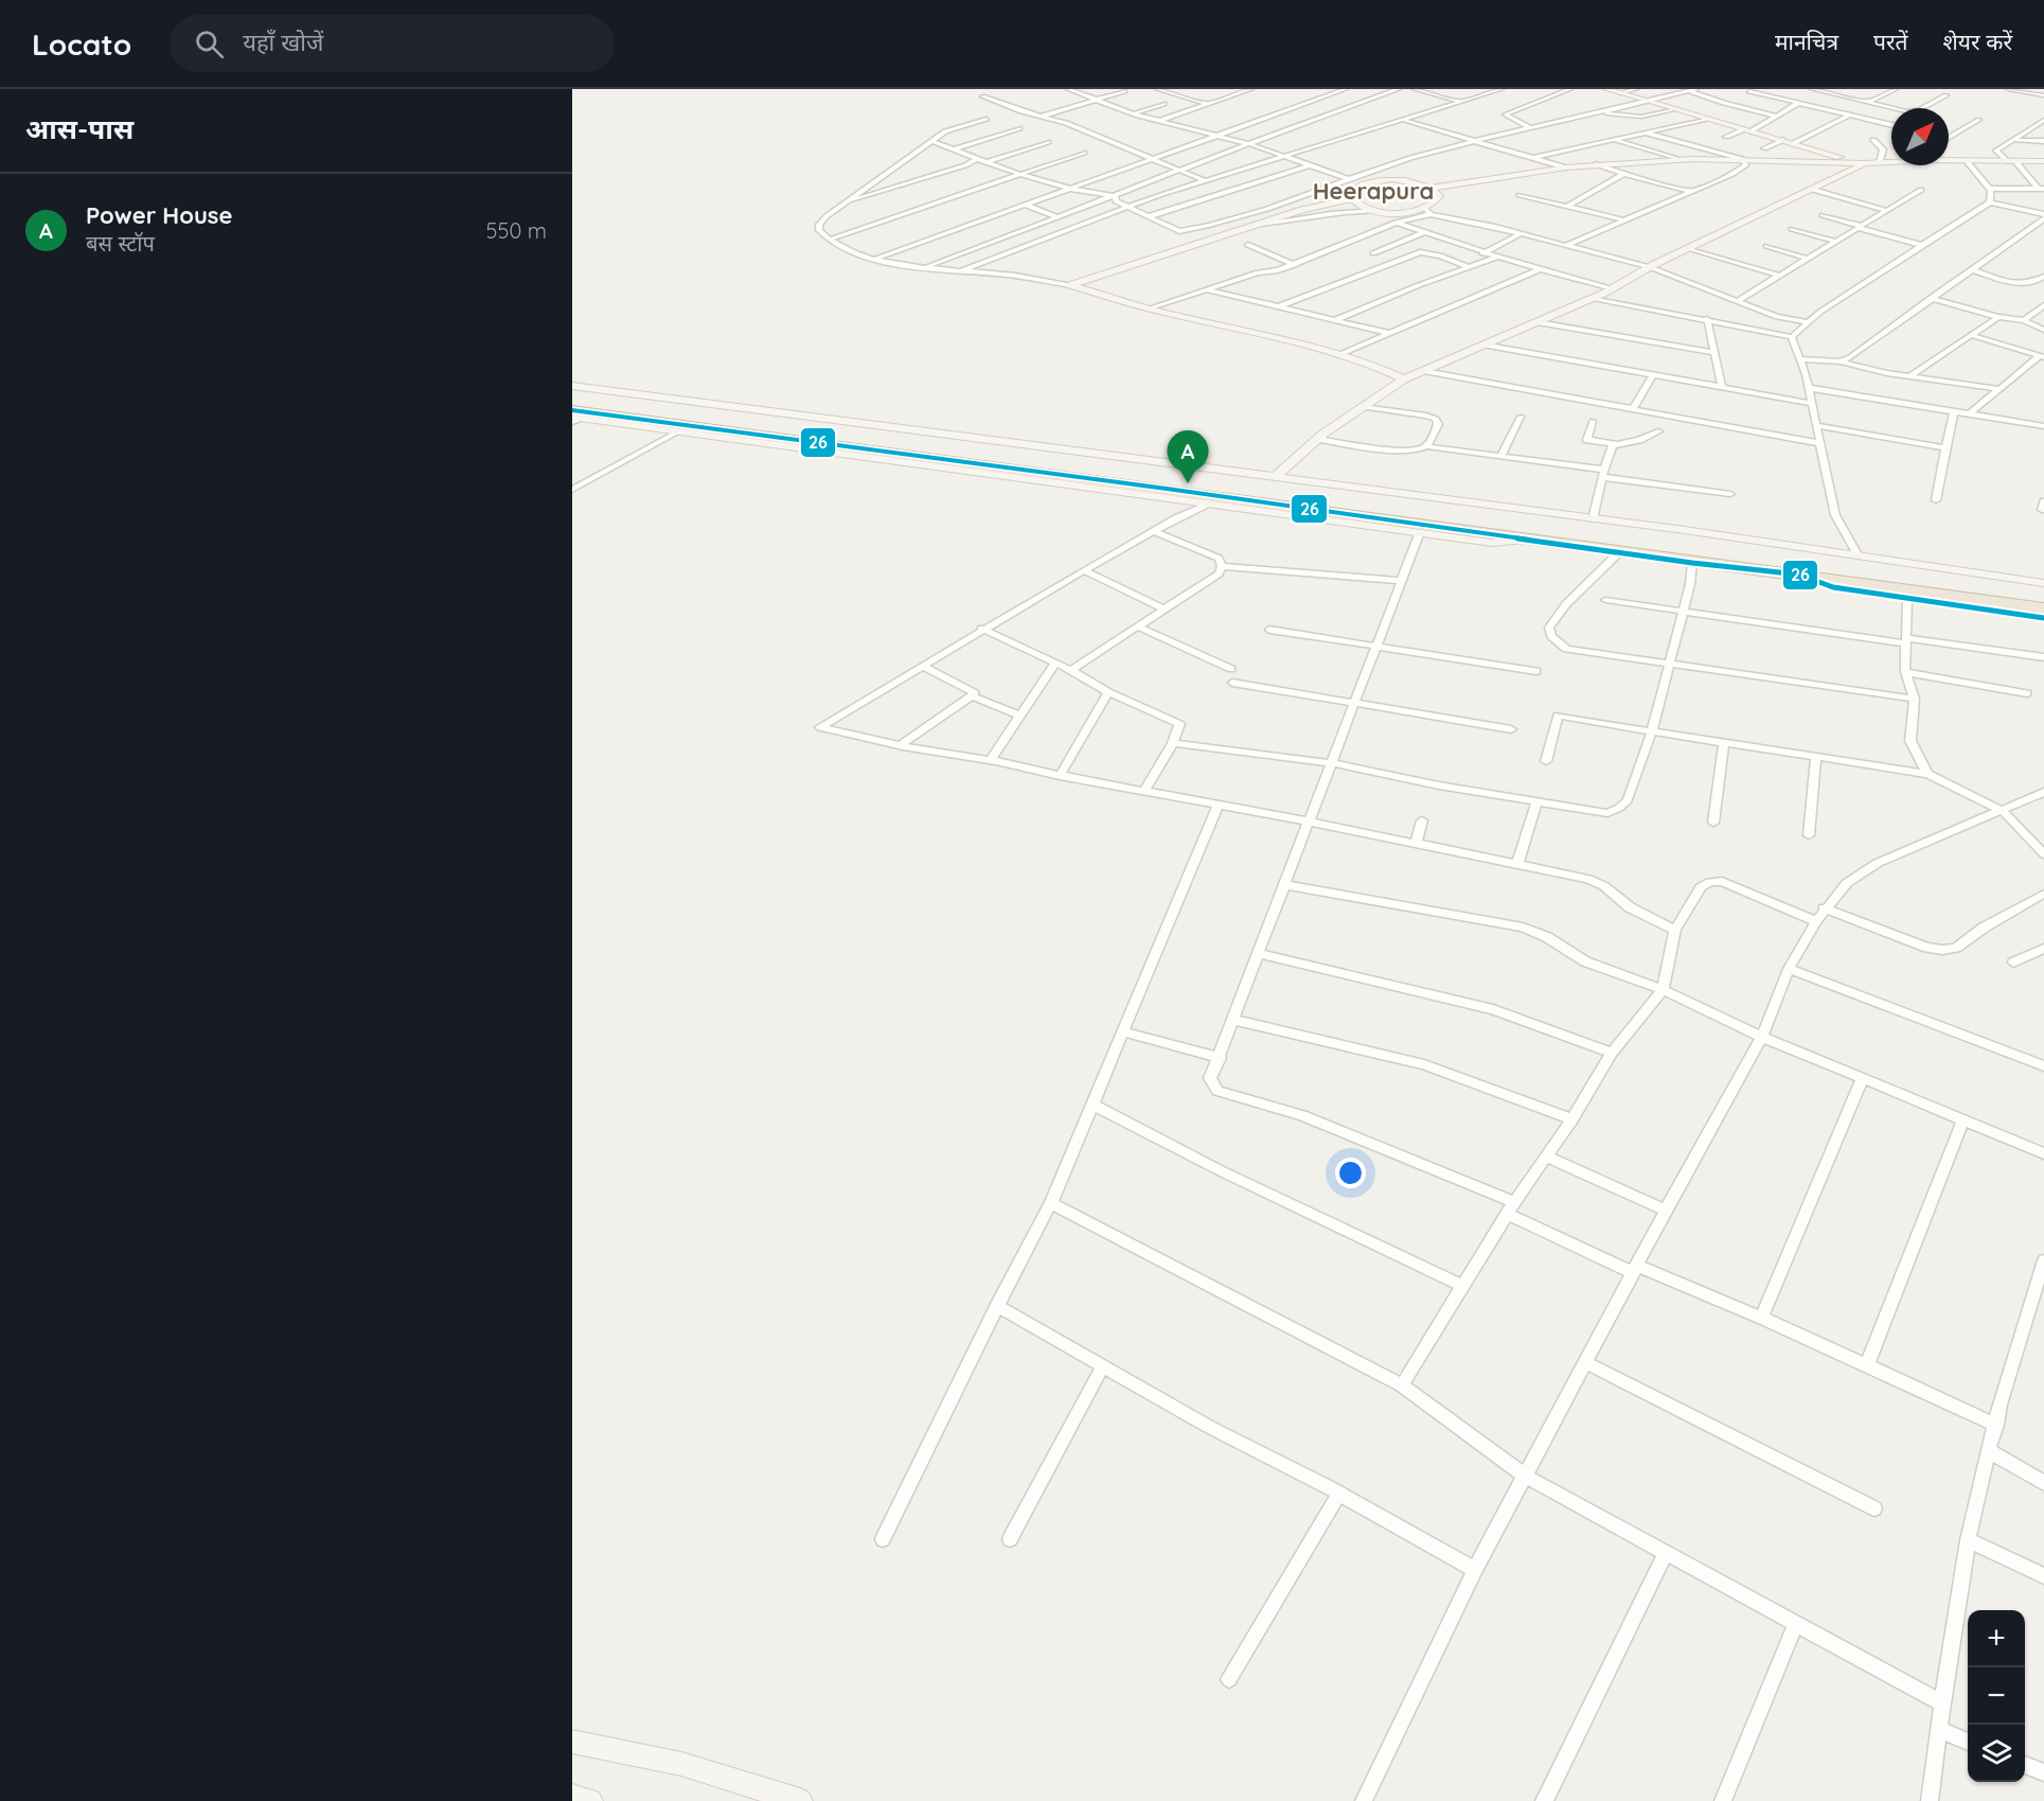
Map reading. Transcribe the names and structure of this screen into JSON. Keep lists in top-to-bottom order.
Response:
{
  "districts": ["Heerapura"],
  "lines": ["transit line 26"],
  "north": "top right",
  "page": {
    "header": "Locato",
    "search": "यहाँ खोजें",
    "nav": ["मानचित्र", "परतें", "शेयर करें"],
    "heading": "आस-पास",
    "list": [
      {
        "mark": "A",
        "name": "Power House",
        "note": "बस स्टॉप",
        "value": "550 m"
      }
    ],
    "pins": "A",
    "map_buttons": ["+", "−"]
  }
}
